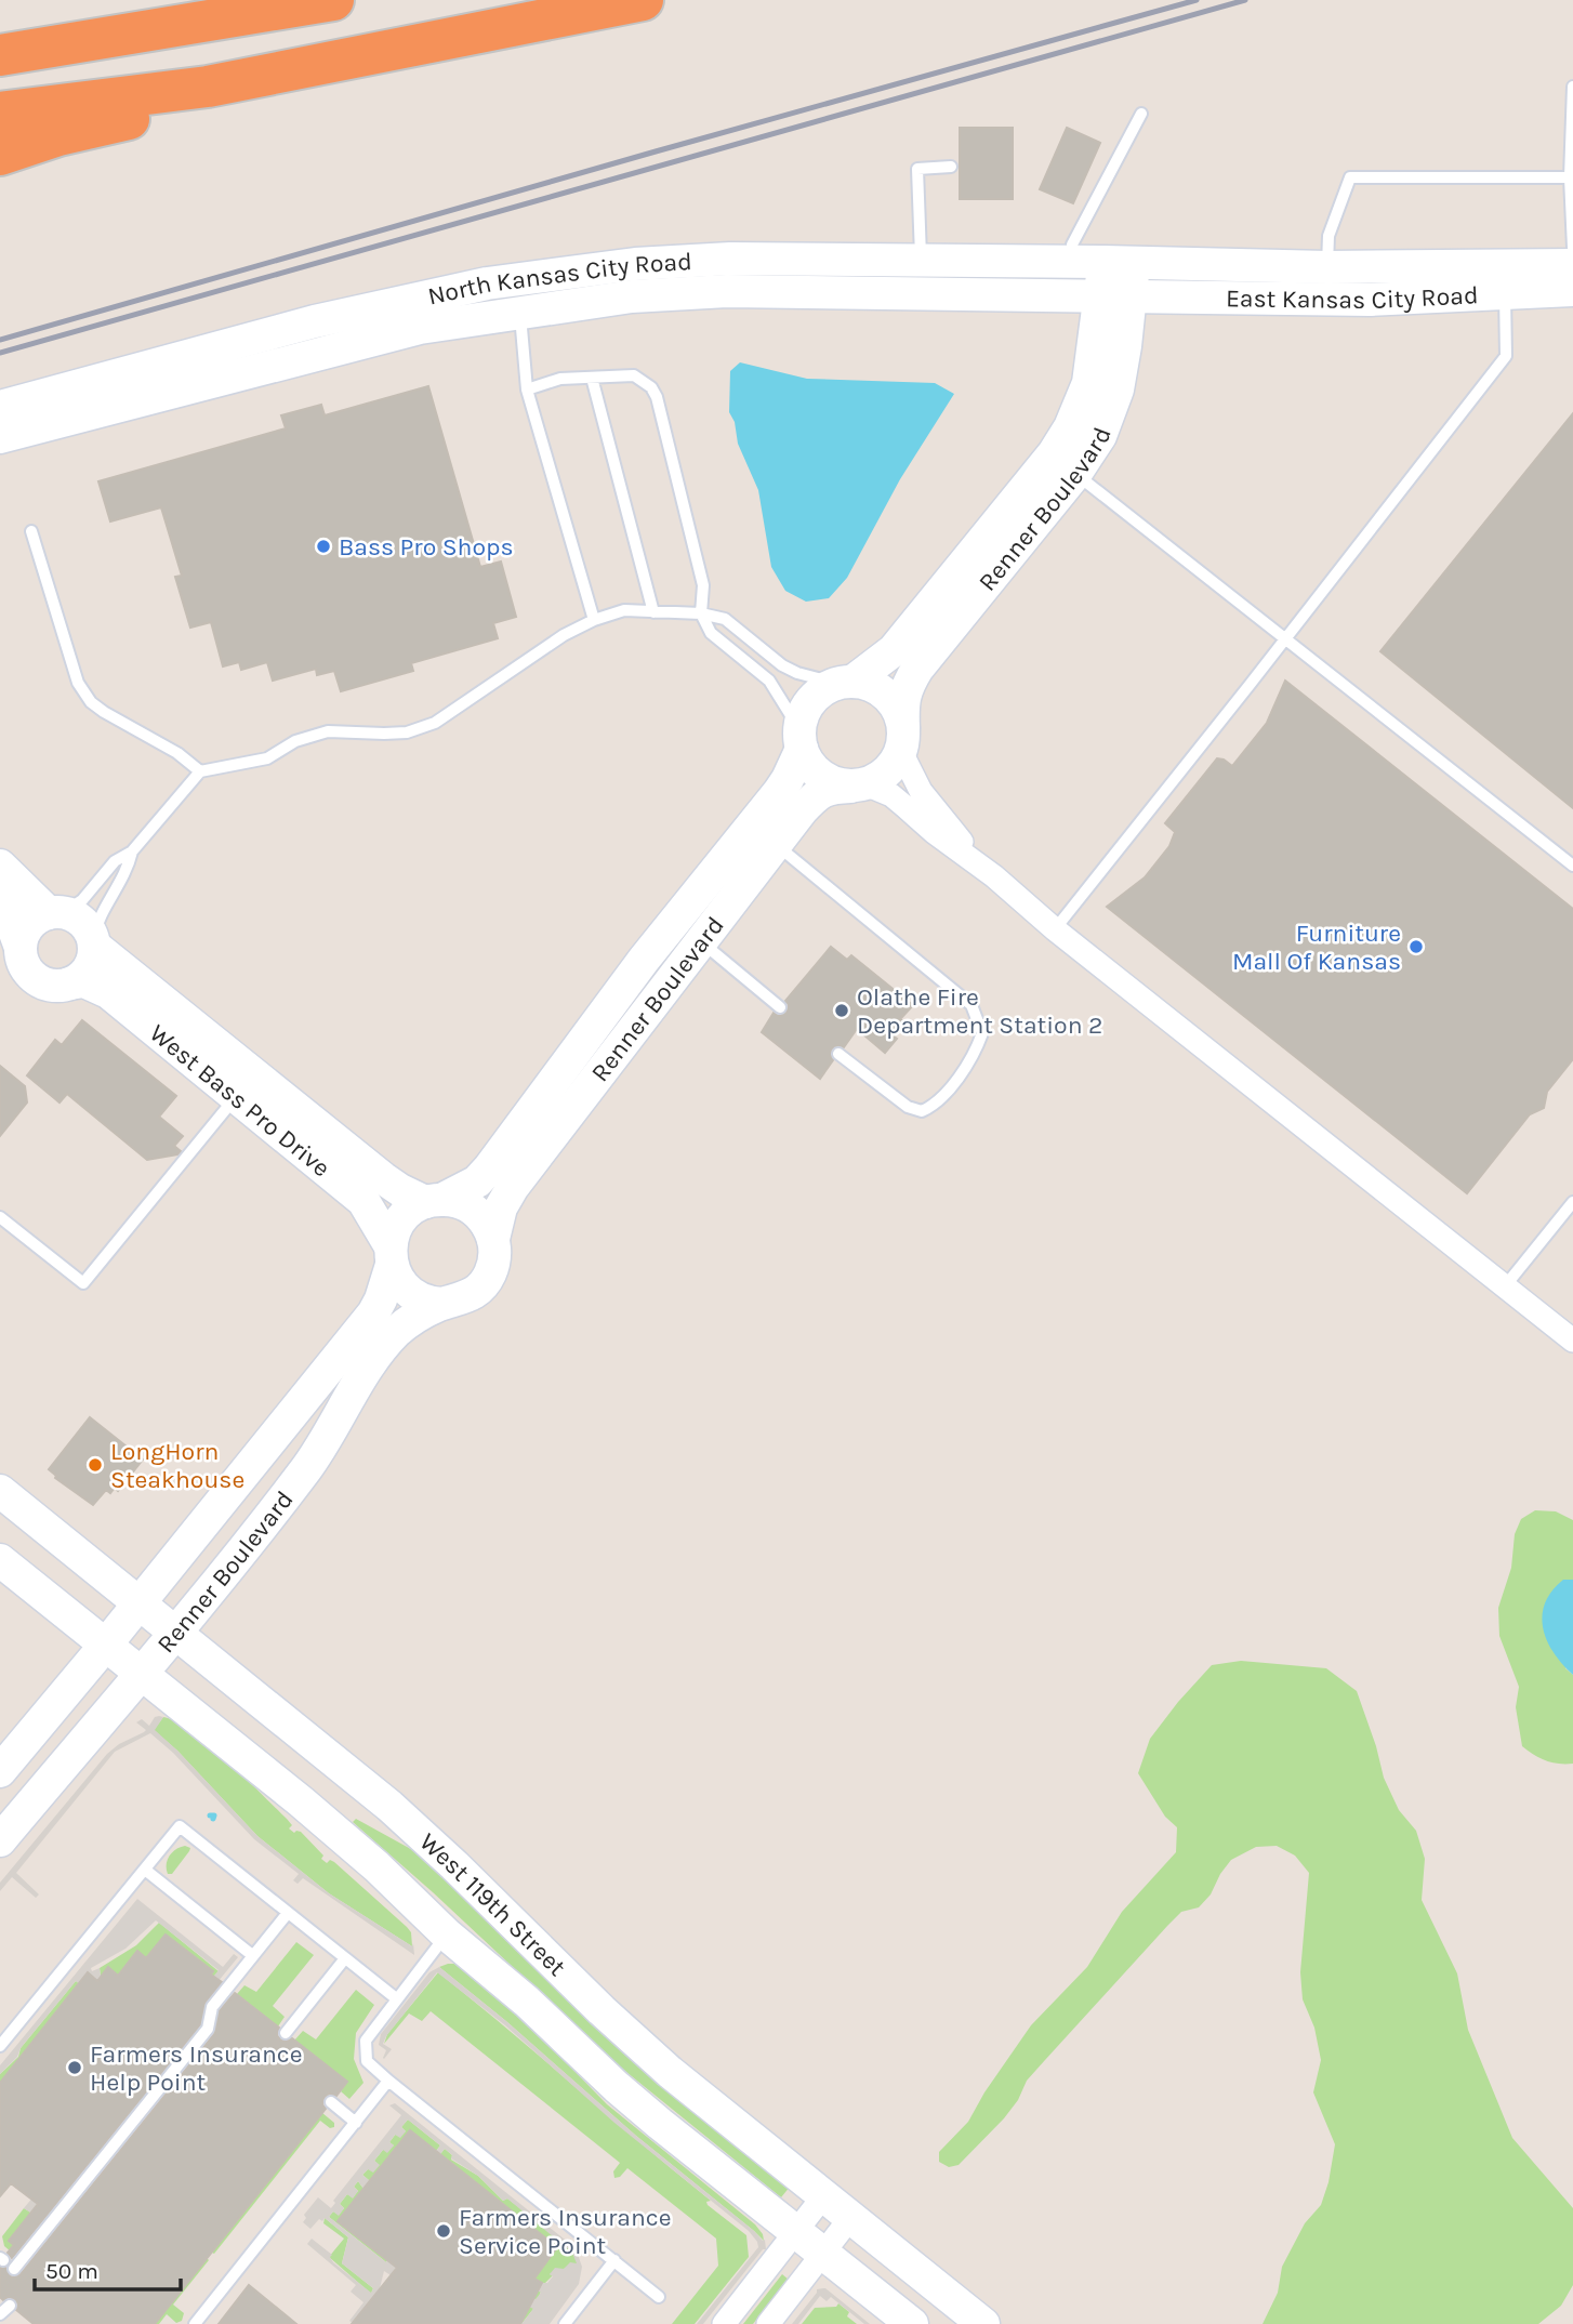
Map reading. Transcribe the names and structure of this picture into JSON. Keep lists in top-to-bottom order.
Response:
{
  "streets": {
    "main road": [
      "North Kansas City Road",
      "East Kansas City Road",
      "Renner Boulevard",
      "West Bass Pro Drive",
      "West 119th Street"
    ]
  },
  "crossings": [
    ["North Kansas City Road", "East Kansas City Road"],
    ["North Kansas City Road", "Renner Boulevard"],
    ["East Kansas City Road", "Renner Boulevard"],
    ["Renner Boulevard", "West Bass Pro Drive"],
    ["Renner Boulevard", "West 119th Street"]
  ],
  "places": [
    "Bass Pro Shops",
    "Furniture Mall Of Kansas",
    "Olathe Fire Department Station 2",
    "LongHorn Steakhouse",
    "Farmers Insurance Help Point",
    "Farmers Insurance Service Point"
  ],
  "scale_bar": "50 m"
}
